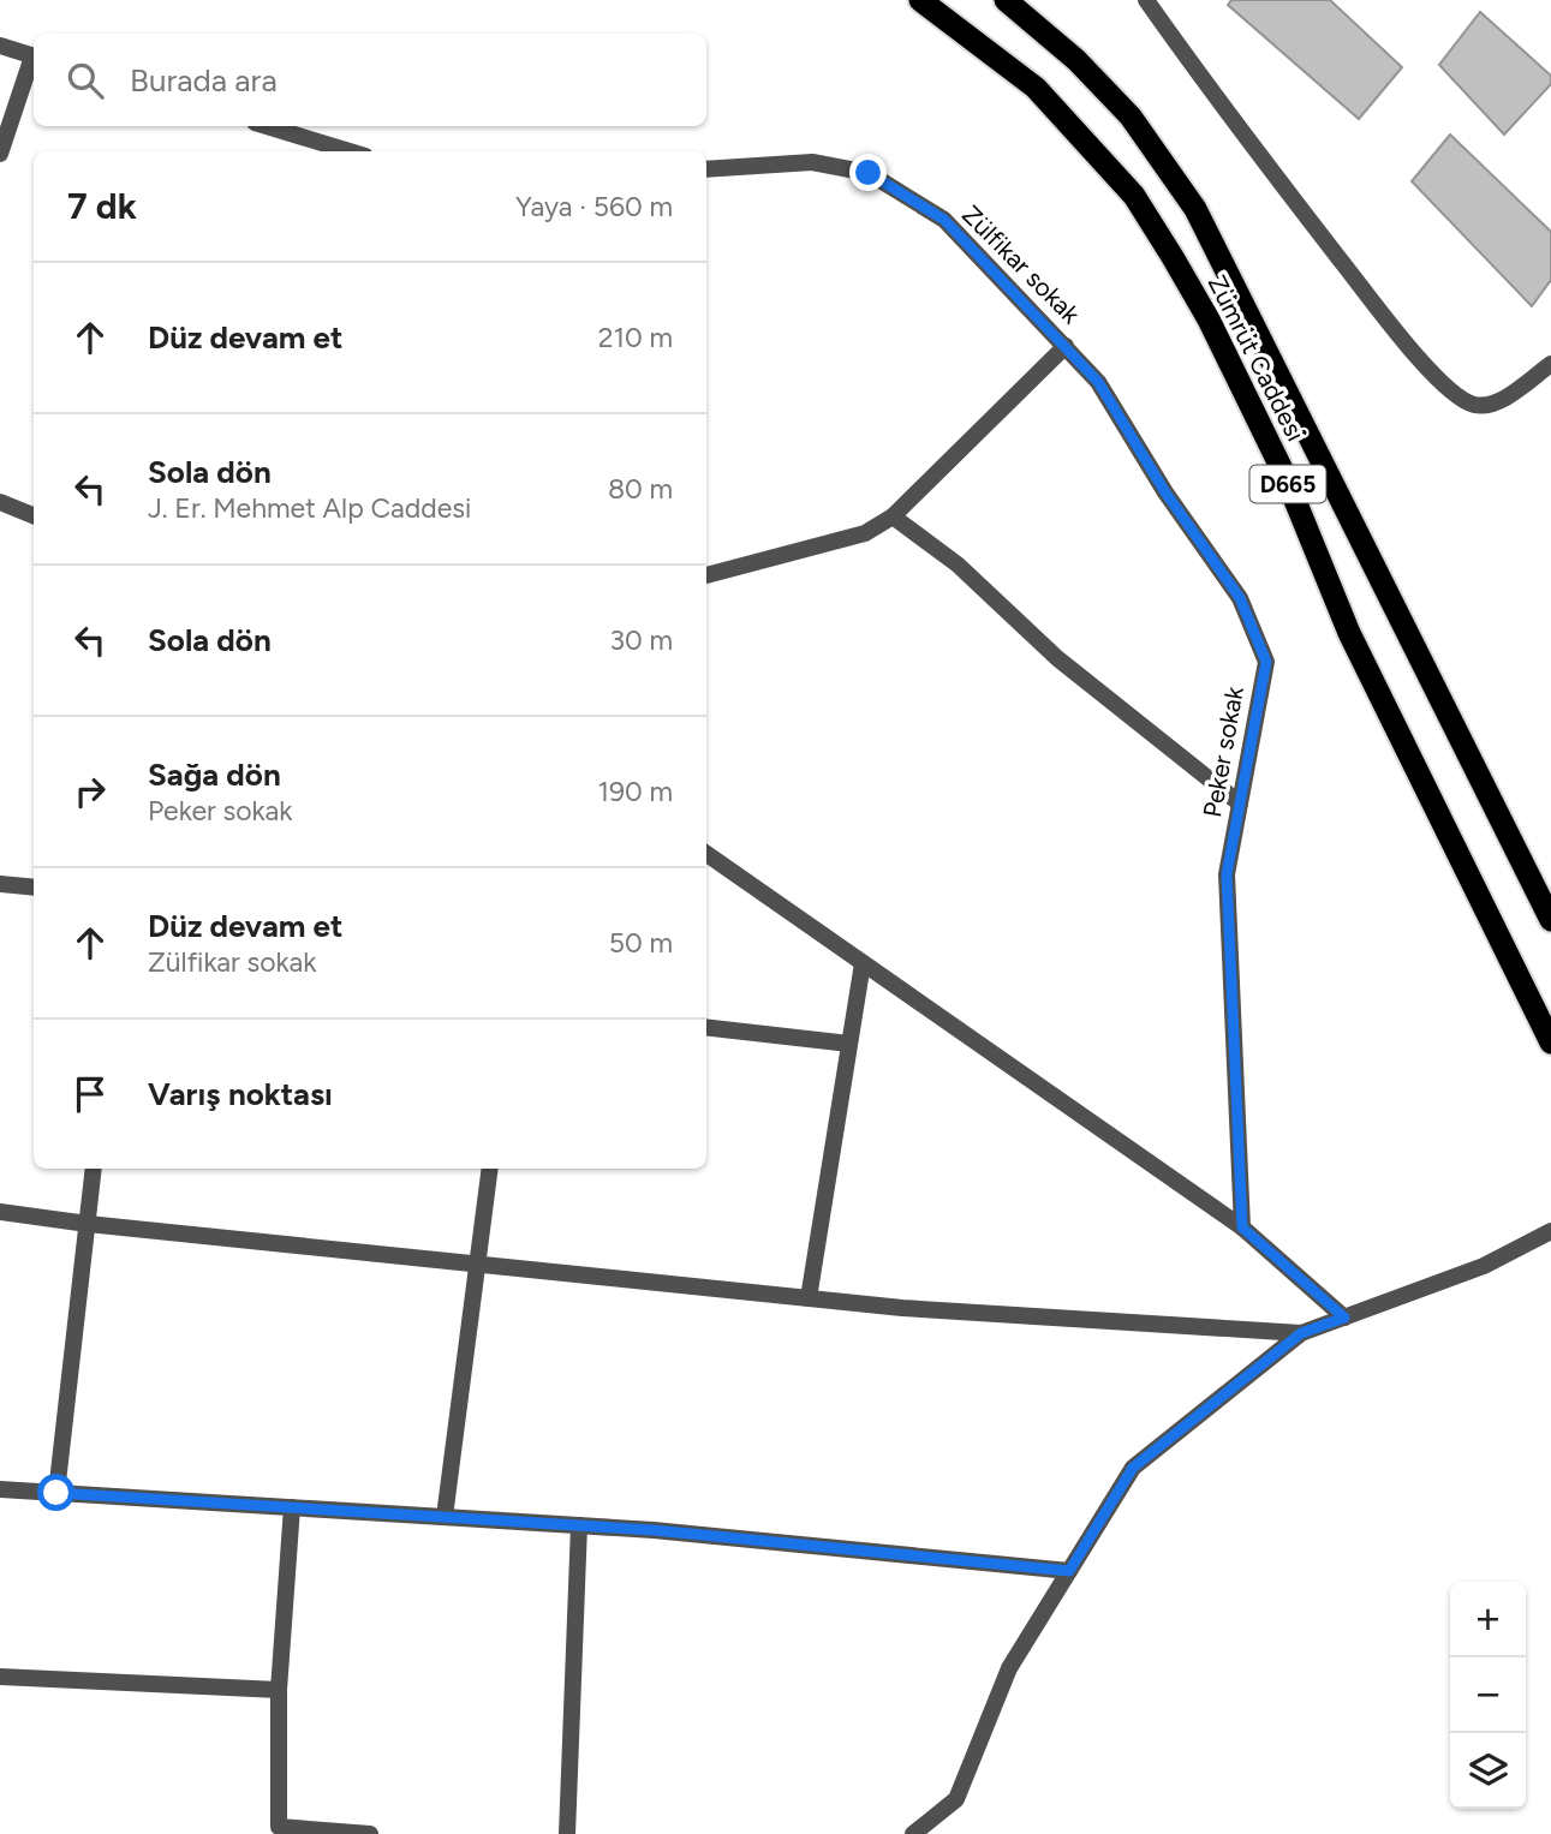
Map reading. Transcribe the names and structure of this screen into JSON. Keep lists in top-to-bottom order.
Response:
{
  "streets": {
    "highway": ["Zümrüt Caddesi", "D665"],
    "street": ["Zülfikar sokak", "Peker sokak"]
  },
  "crossings": [
    ["Zülfikar sokak", "Peker sokak"]
  ],
  "page": {
    "search": "Burada ara",
    "heading": ["7 dk", "Yaya · 560 m"],
    "list": [
      ["Düz devam et", "210 m"],
      ["Sola dön", "J. Er. Mehmet Alp Caddesi", "80 m"],
      ["Sola dön", "30 m"],
      ["Sağa dön", "Peker sokak", "190 m"],
      ["Düz devam et", "Zülfikar sokak", "50 m"],
      "Varış noktası"
    ],
    "map_buttons": ["+", "−"]
  }
}
